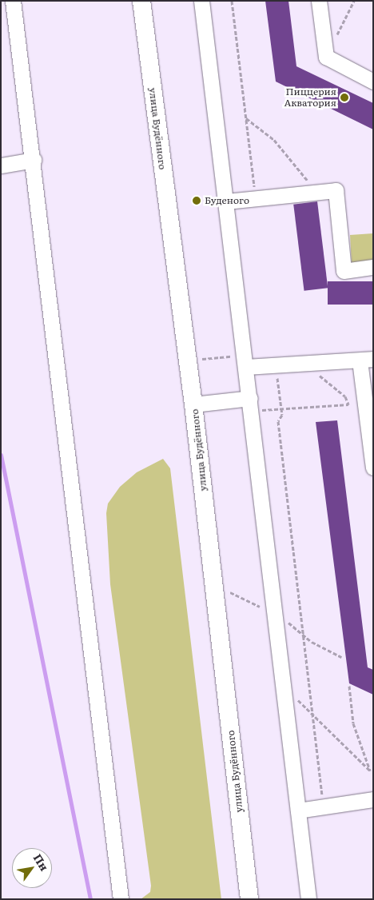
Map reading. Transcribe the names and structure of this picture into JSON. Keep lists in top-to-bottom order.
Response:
{
  "streets": {
    "main road": ["улица Будённого"]
  },
  "places": ["Пиццерия Акватория", "Буденого"],
  "north": "top right"
}
